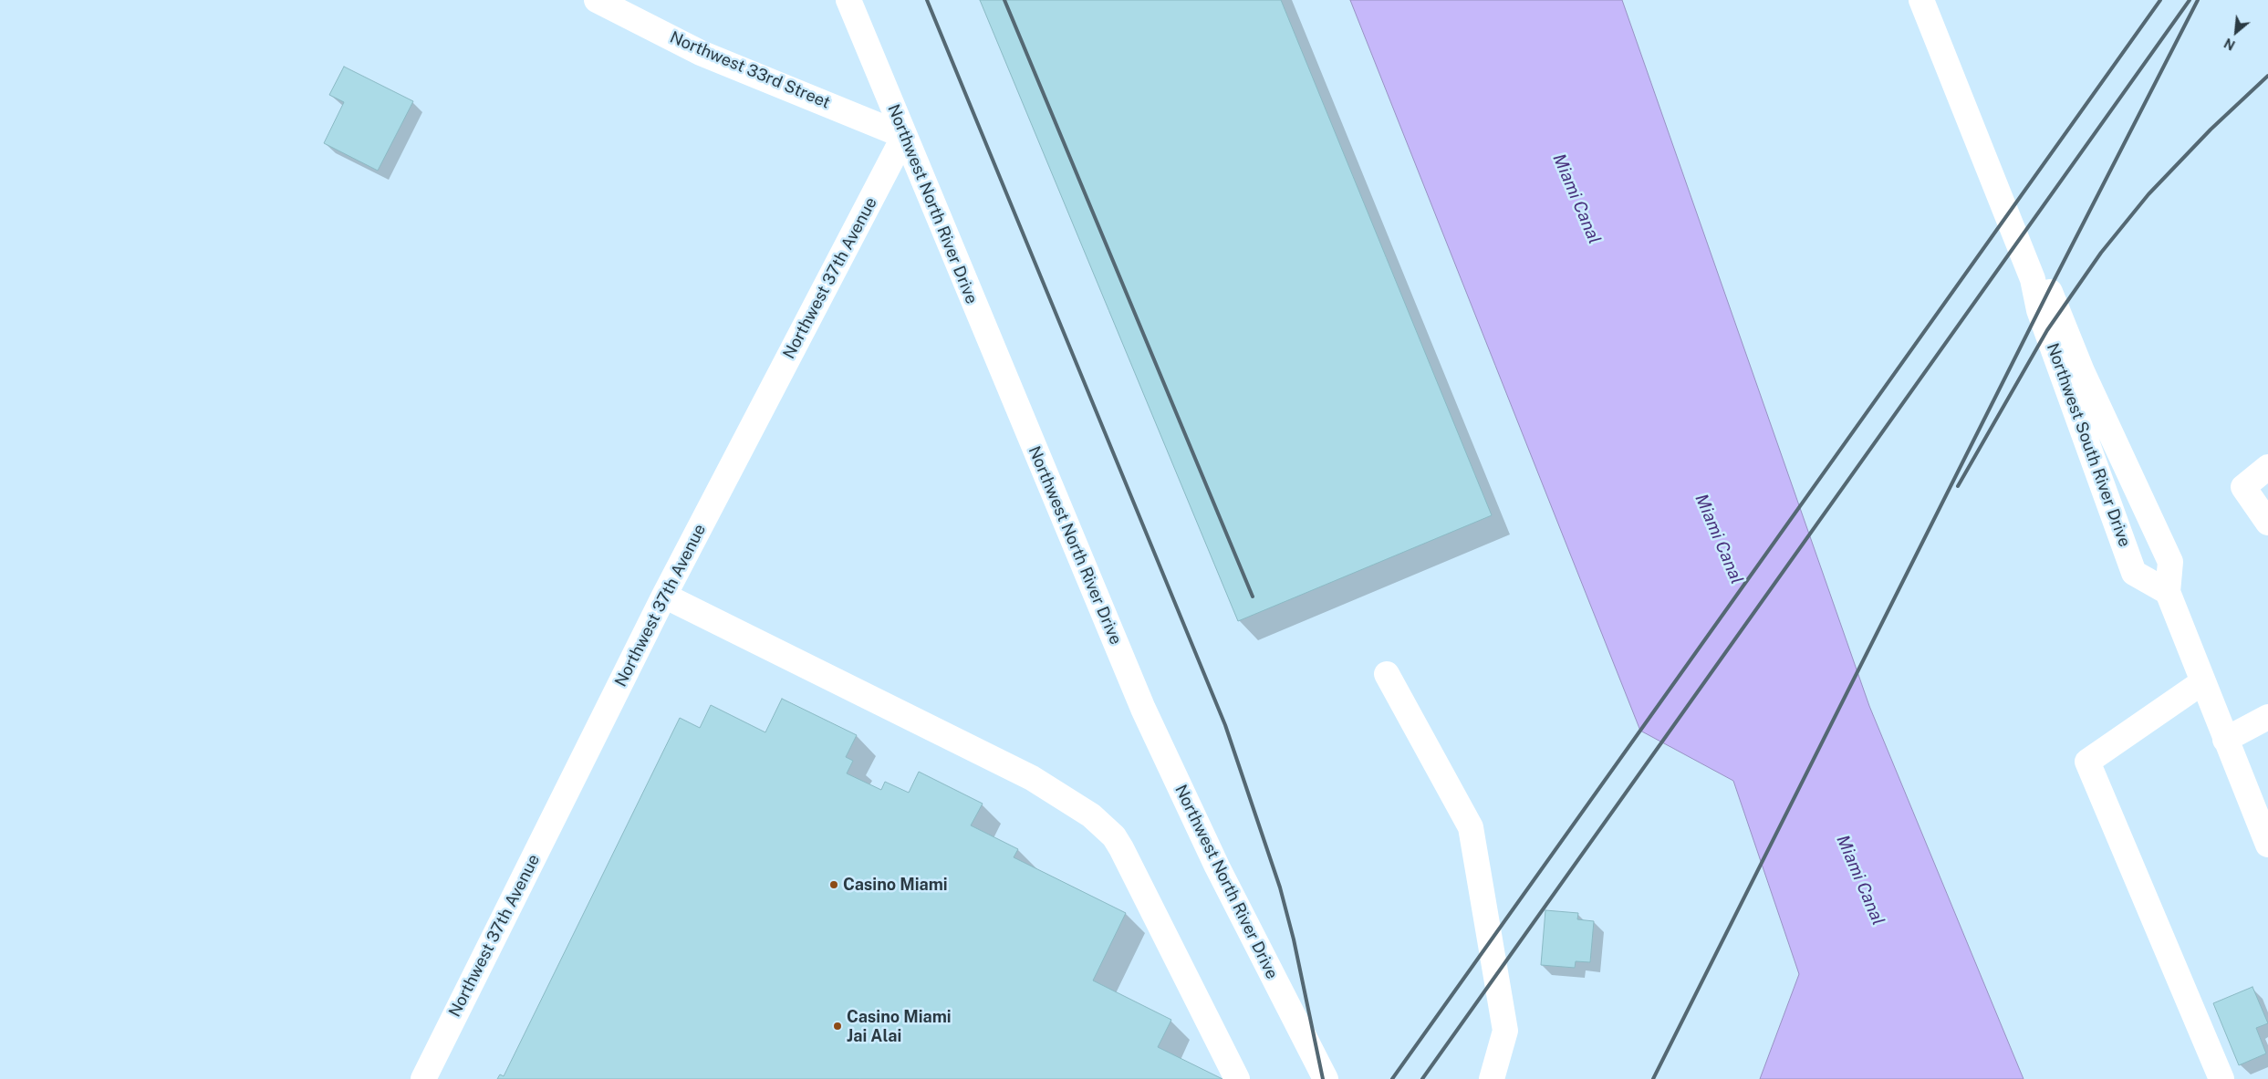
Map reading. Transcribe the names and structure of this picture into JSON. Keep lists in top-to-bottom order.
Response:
{
  "streets": {
    "street": [
      "Northwest 33rd Street",
      "Northwest North River Drive",
      "Northwest 37th Avenue",
      "Northwest South River Drive"
    ]
  },
  "crossings": [
    ["Northwest 33rd Street", "Northwest North River Drive"],
    ["Northwest 33rd Street", "Northwest 37th Avenue"],
    ["Northwest North River Drive", "Northwest 37th Avenue"]
  ],
  "water": ["Miami Canal"],
  "places": ["Casino Miami", "Casino Miami Jai Alai"],
  "north": "bottom left"
}
